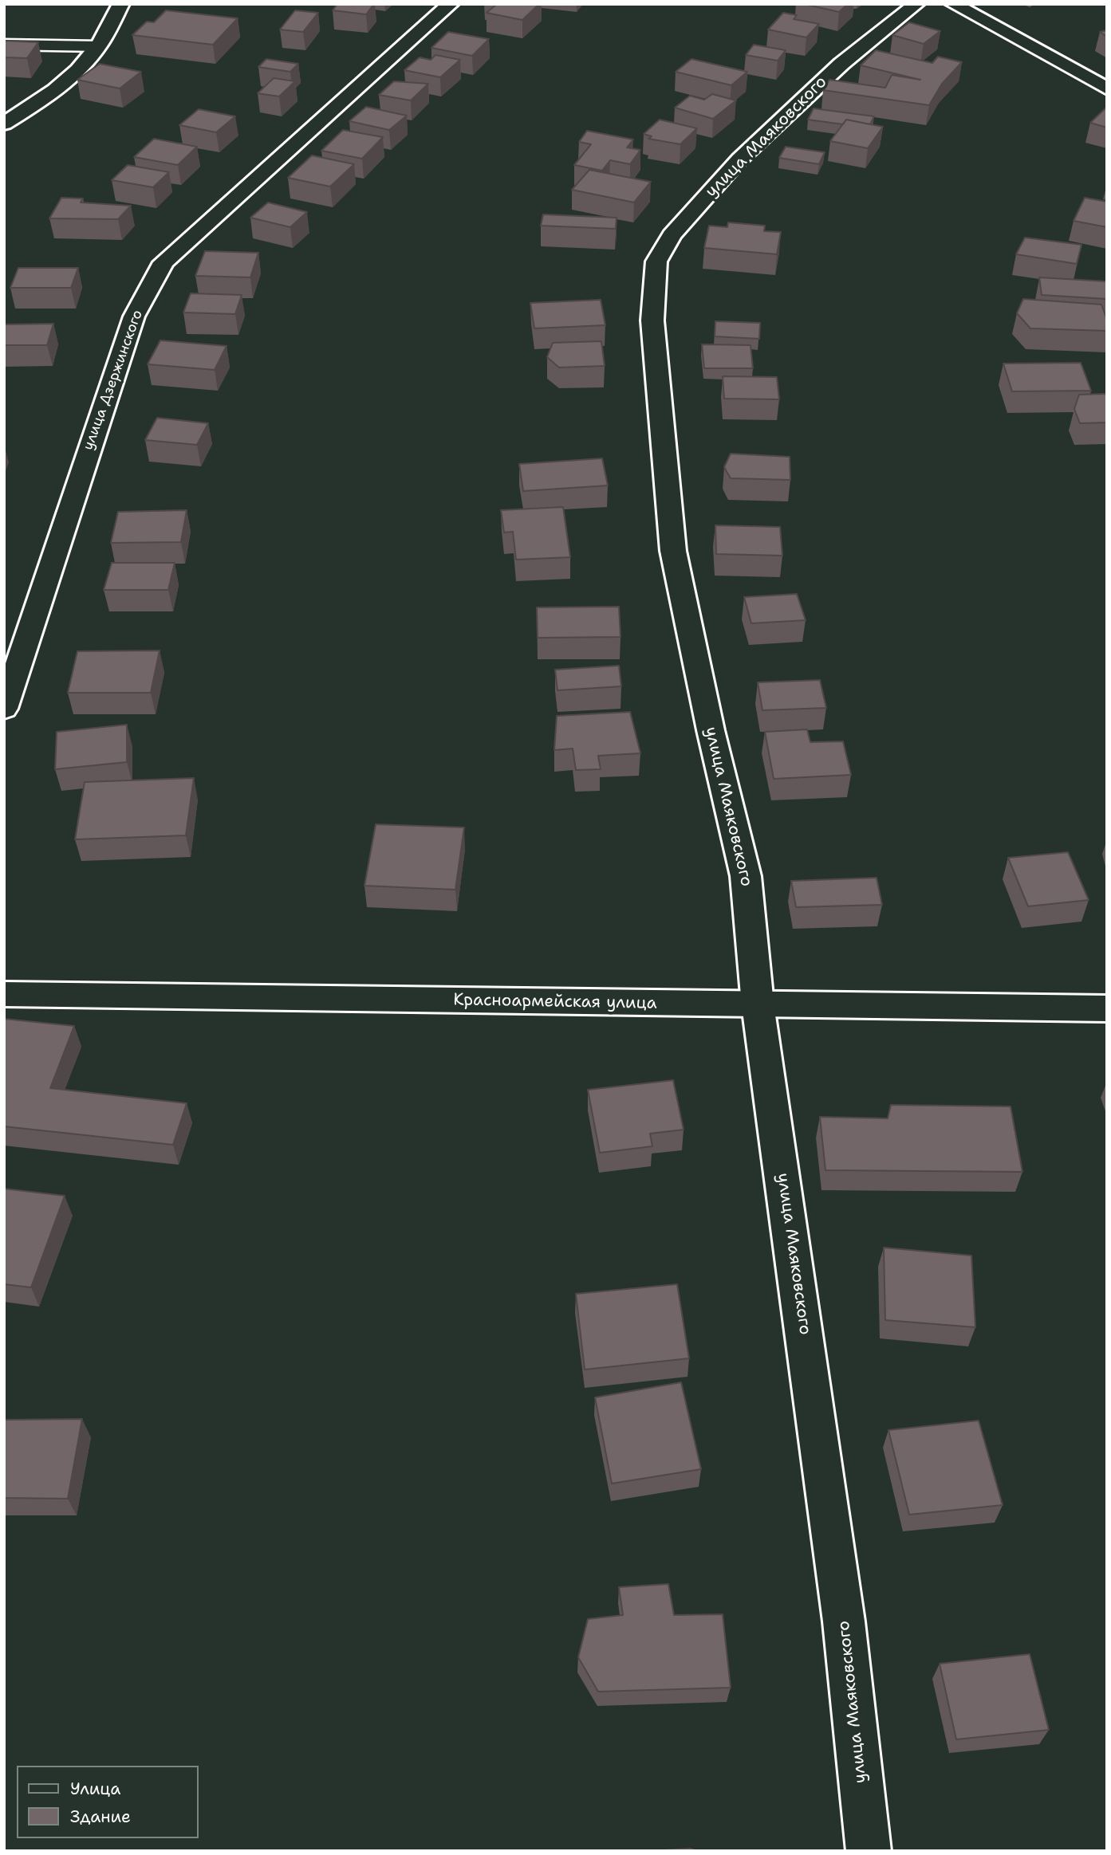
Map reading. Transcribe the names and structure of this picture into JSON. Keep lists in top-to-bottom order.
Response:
{
  "streets": {
    "street": ["улица Маяковского", "улица Дзержинского", "Красноармейская улица"]
  },
  "crossings": [
    ["улица Маяковского", "Красноармейская улица"]
  ],
  "legend": ["Улица", "Здание"]
}
